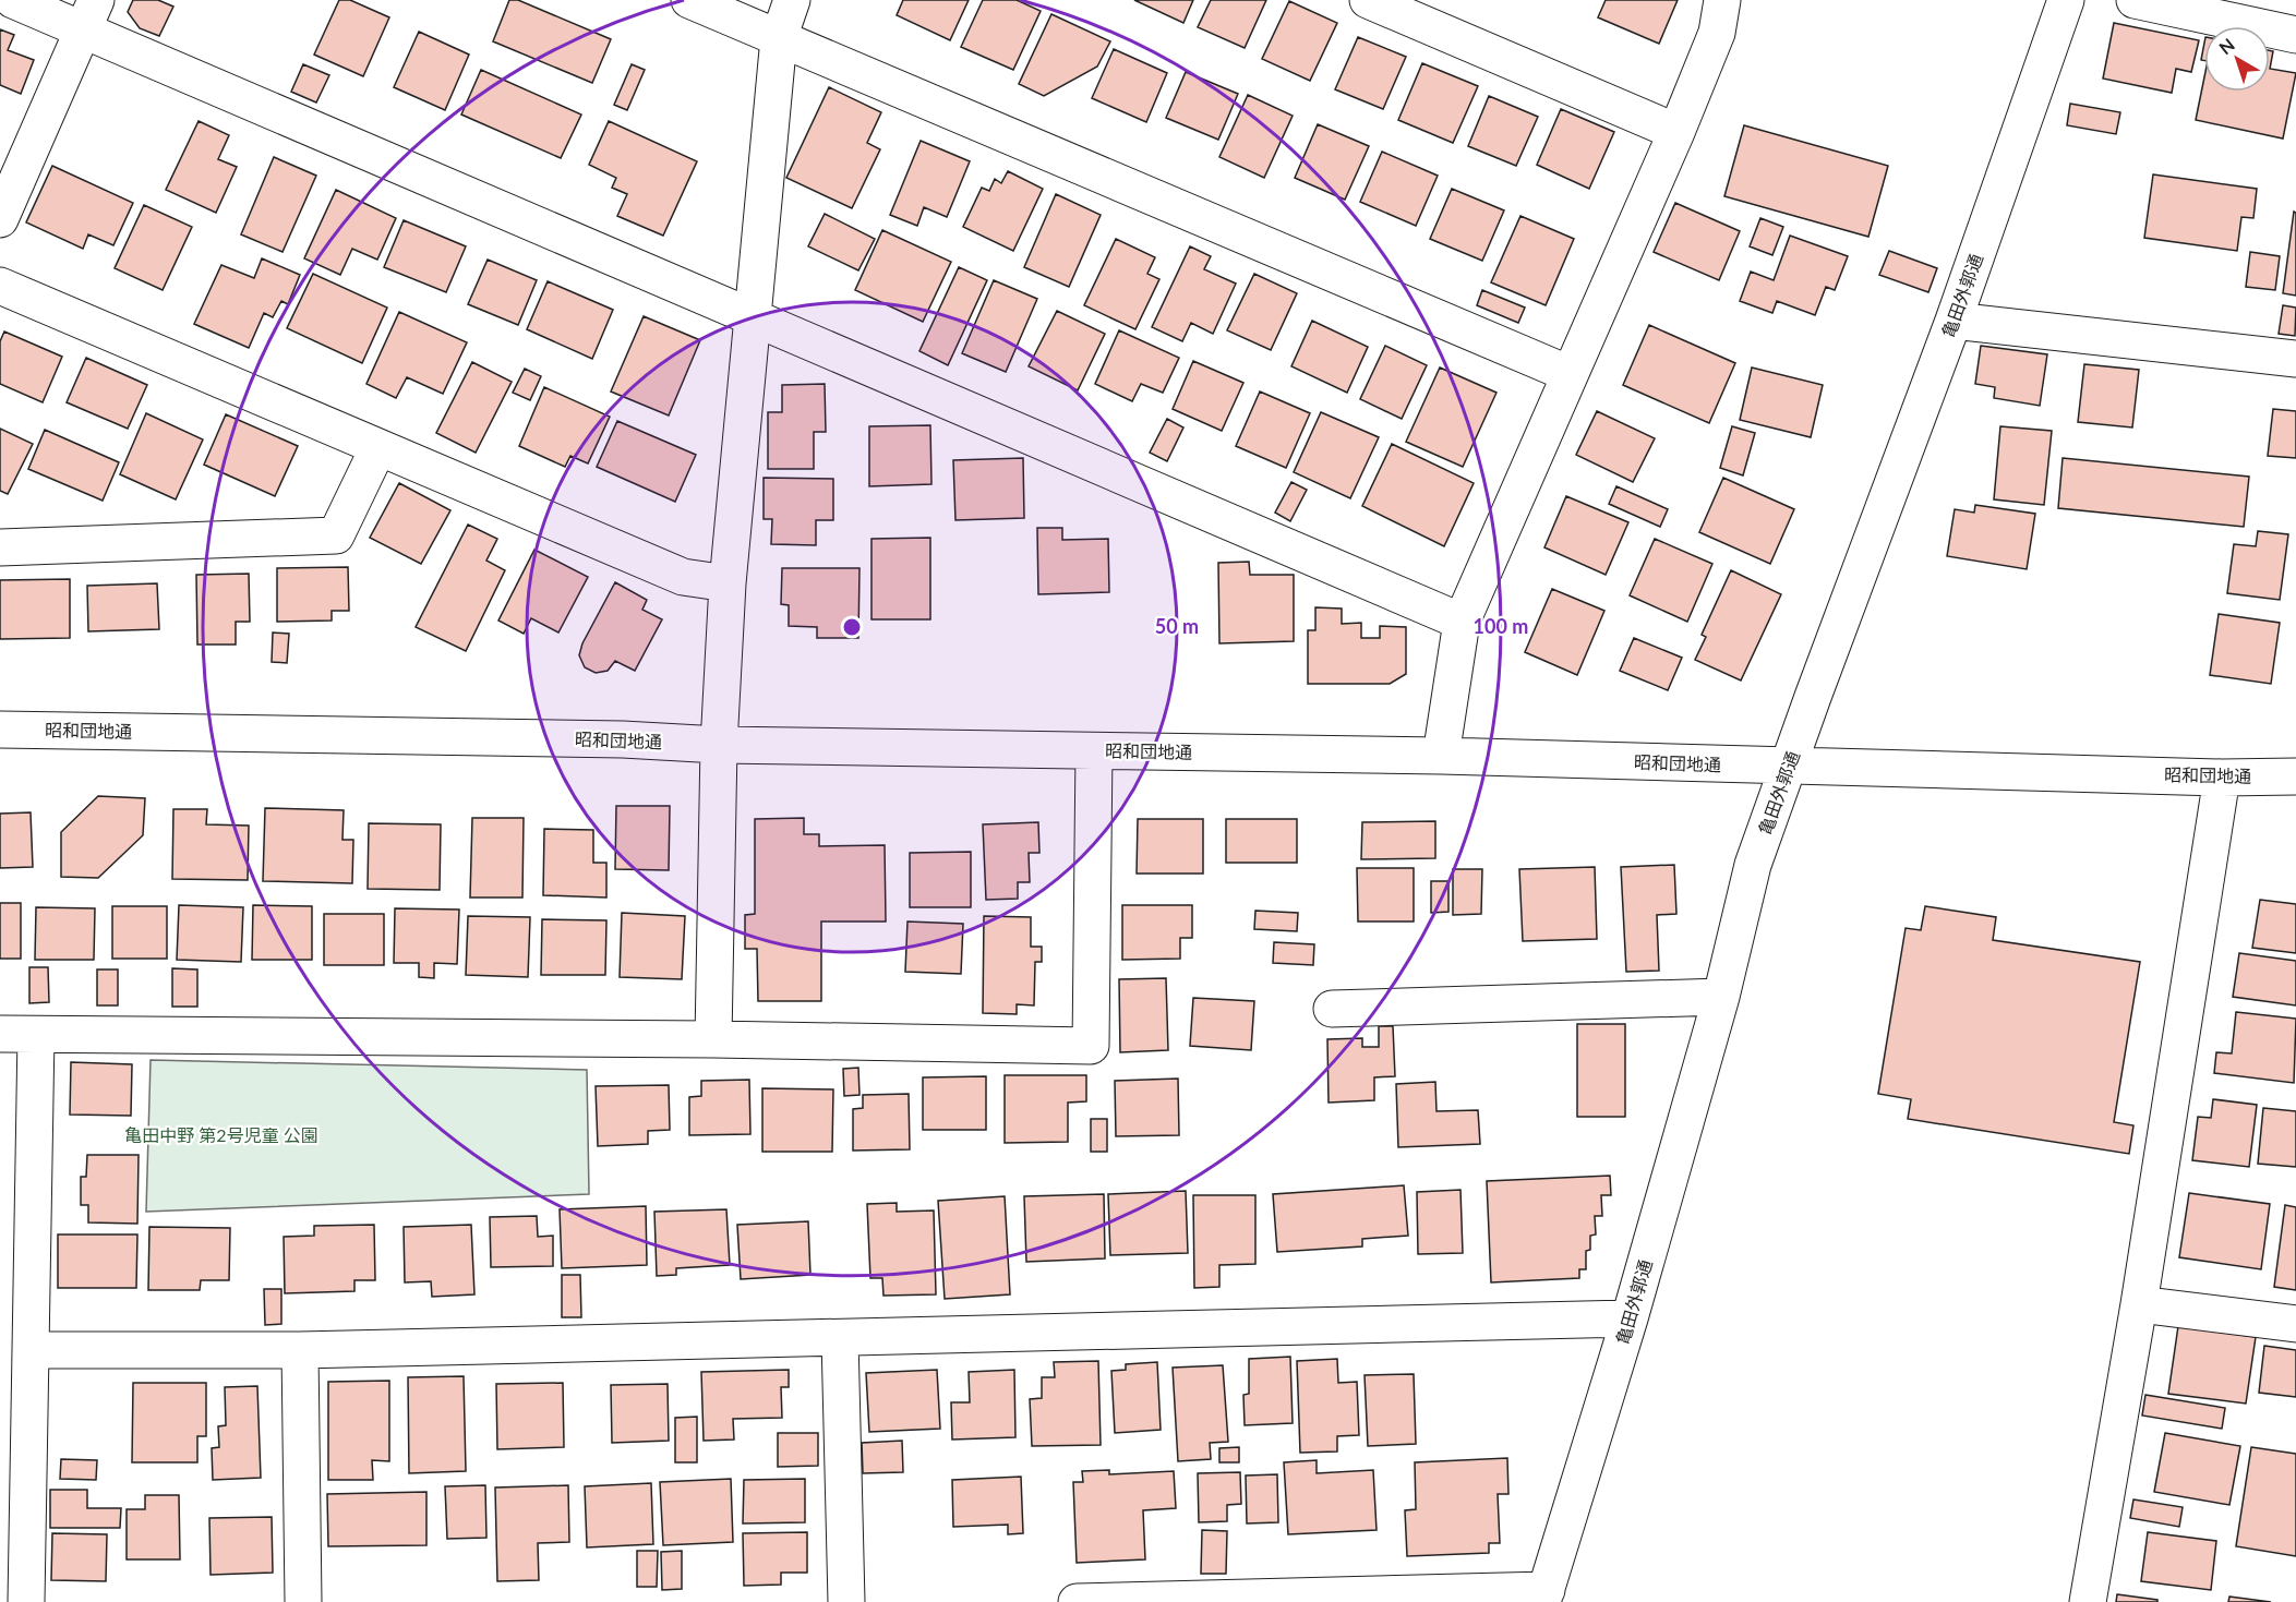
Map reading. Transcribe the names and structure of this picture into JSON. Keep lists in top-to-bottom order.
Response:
{
  "streets": {
    "street": ["亀田外郭通", "昭和団地通"]
  },
  "crossings": [
    ["亀田外郭通", "昭和団地通"]
  ],
  "parks": ["亀田中野 第2号児童 公園"],
  "north": "top left",
  "rings": ["50 m", "100 m"]
}
